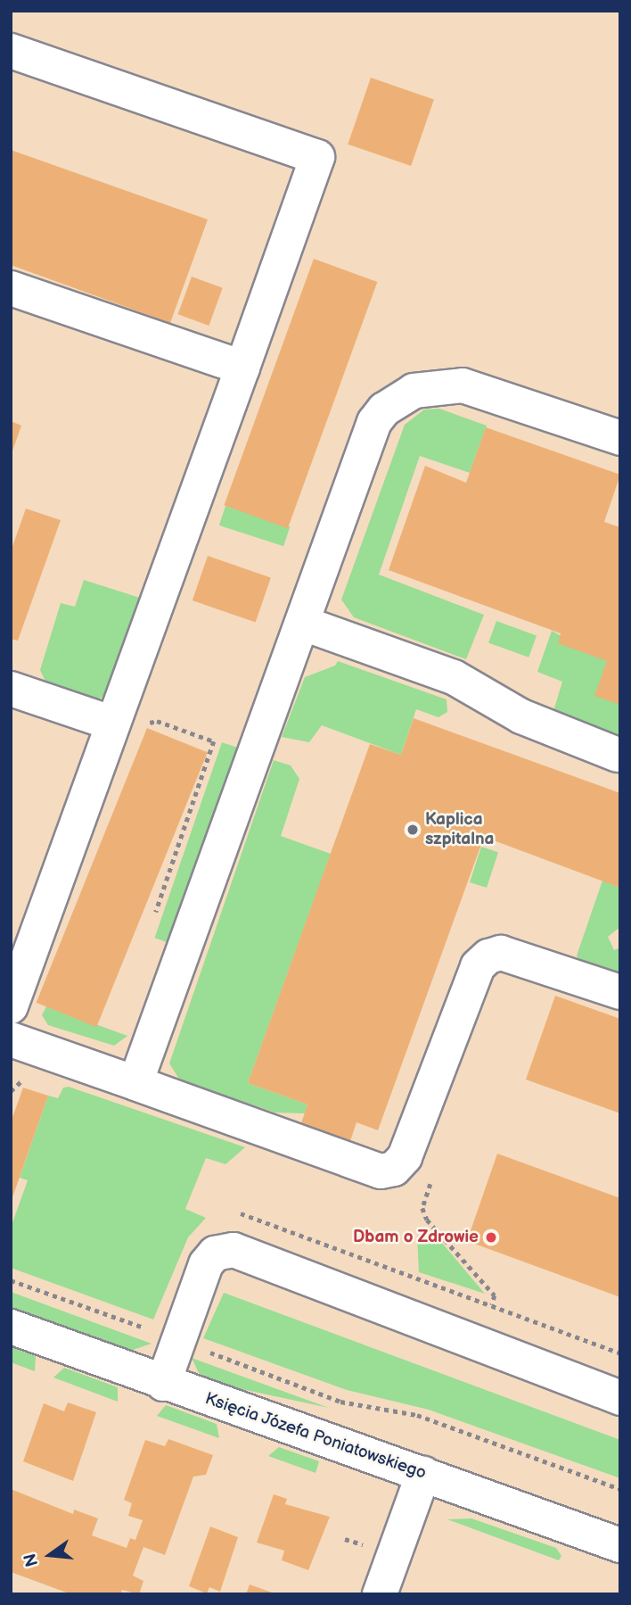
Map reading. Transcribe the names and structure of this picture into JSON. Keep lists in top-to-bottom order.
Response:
{
  "streets": {
    "street": ["Księcia Józefa Poniatowskiego"]
  },
  "places": ["Kaplica szpitalna", "Dbam o Zdrowie"],
  "north": "left"
}
